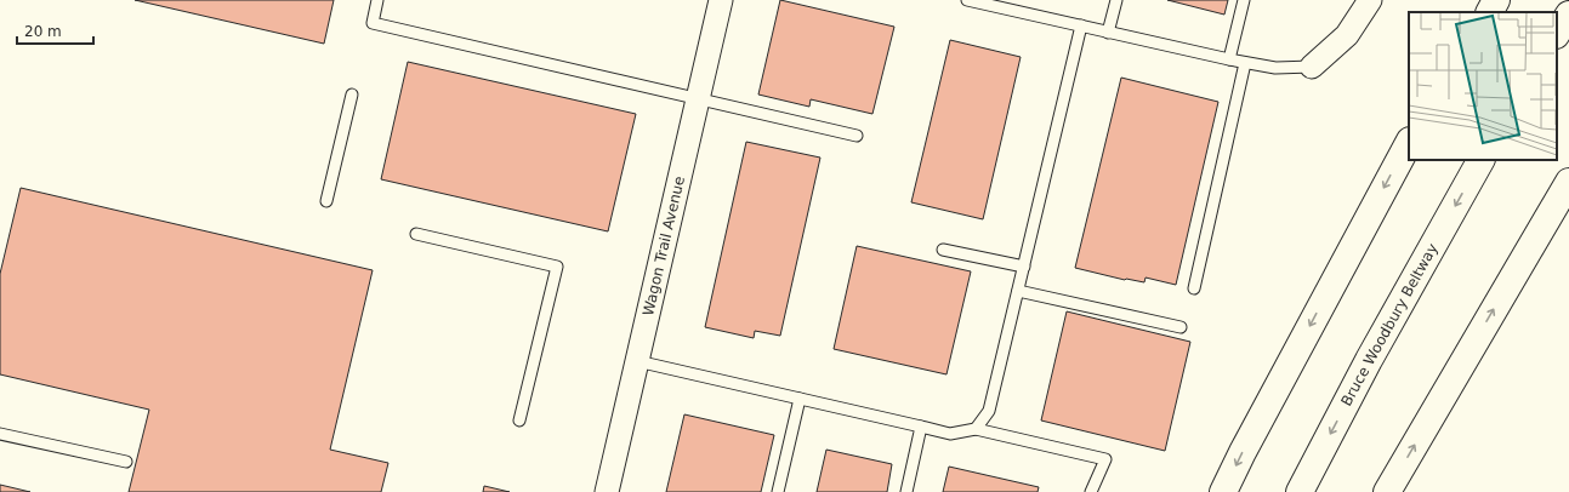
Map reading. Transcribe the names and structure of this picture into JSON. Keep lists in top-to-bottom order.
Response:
{
  "streets": {
    "highway": ["Bruce Woodbury Beltway"],
    "street": ["Wagon Trail Avenue"]
  },
  "scale_bar": "20 m"
}
